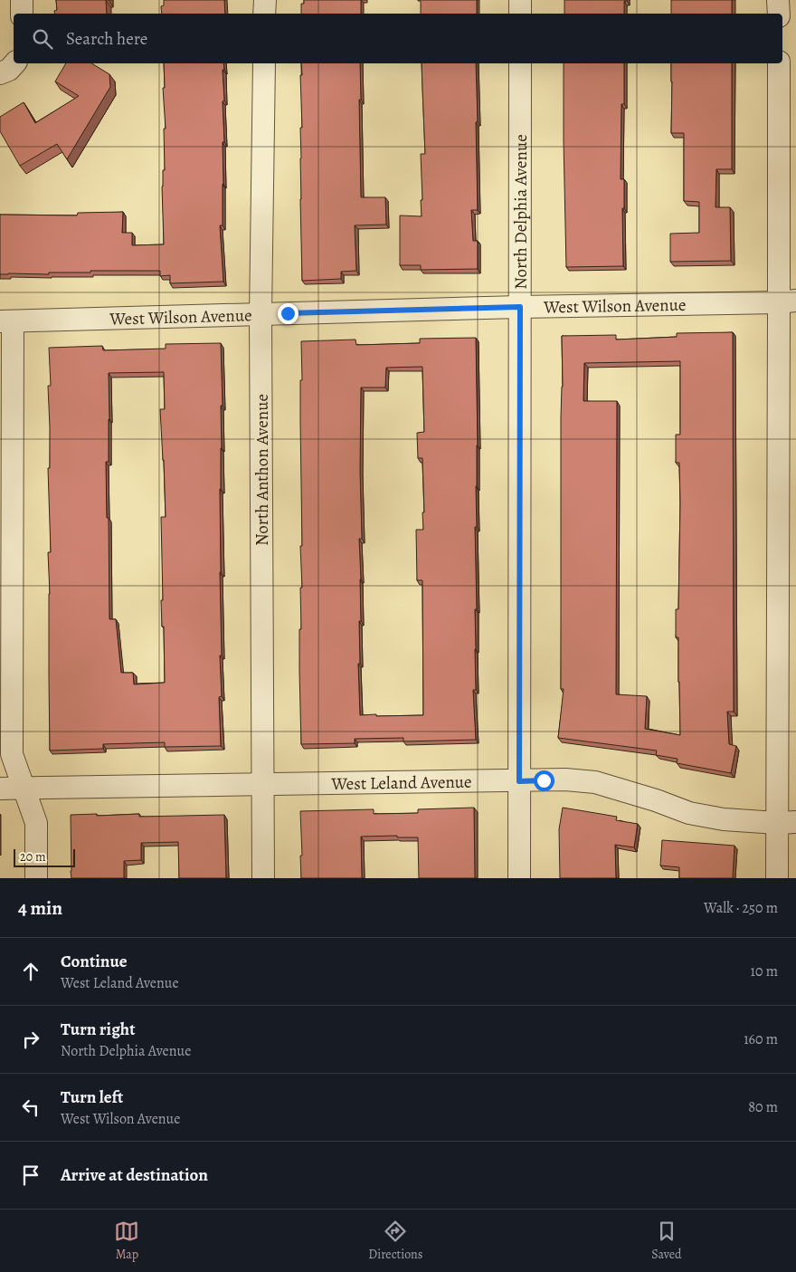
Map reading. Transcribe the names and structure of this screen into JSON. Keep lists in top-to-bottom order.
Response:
{
  "streets": {
    "street": [
      "North Delphia Avenue",
      "West Wilson Avenue",
      "North Anthon Avenue",
      "West Leland Avenue"
    ]
  },
  "crossings": [
    ["North Delphia Avenue", "West Wilson Avenue"],
    ["North Delphia Avenue", "West Leland Avenue"],
    ["West Wilson Avenue", "North Anthon Avenue"],
    ["North Anthon Avenue", "West Leland Avenue"]
  ],
  "scale_bar": "20 m",
  "page": {
    "search": "Search here",
    "scale": "20 m",
    "heading": ["4 min", "Walk · 250 m"],
    "list": [
      ["Continue", "West Leland Avenue", "10 m"],
      ["Turn right", "North Delphia Avenue", "160 m"],
      ["Turn left", "West Wilson Avenue", "80 m"],
      "Arrive at destination"
    ],
    "nav": ["Map", "Directions", "Saved"]
  }
}
